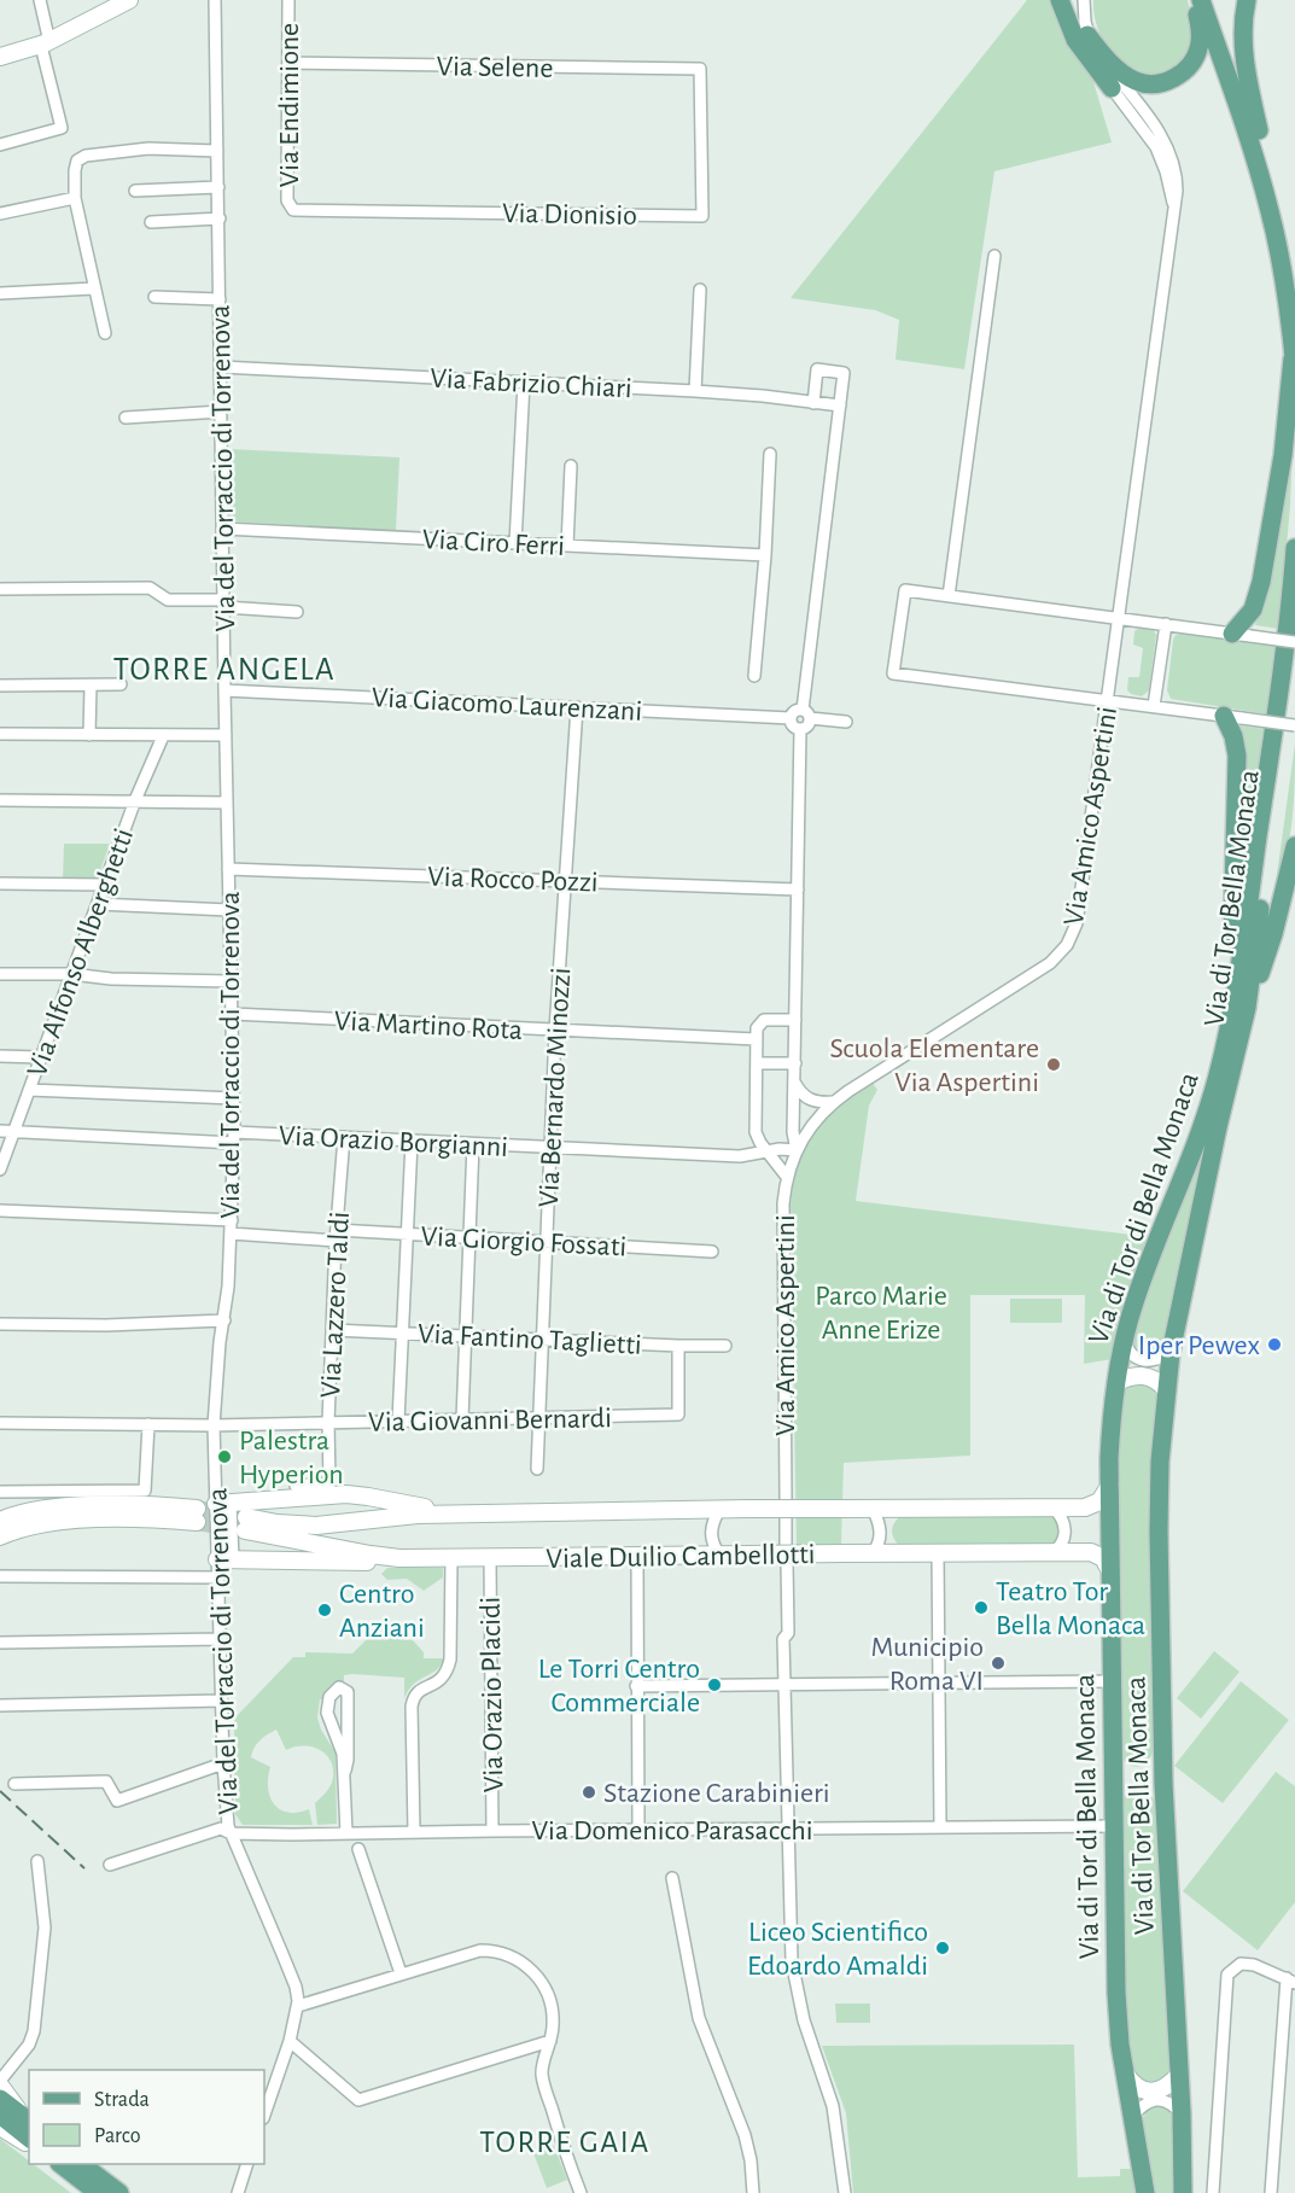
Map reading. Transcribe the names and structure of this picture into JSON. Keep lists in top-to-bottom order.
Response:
{
  "streets": {
    "main road": ["Via di Tor Bella Monaca", "Via di Tor di Bella Monaca", "Viale Duilio Cambellotti"],
    "street": [
      "Via Selene",
      "Via Endimione",
      "Via Dionisio",
      "Via Fabrizio Chiari",
      "Via del Torraccio di Torrenova",
      "Via Ciro Ferri",
      "Via Giacomo Laurenzani",
      "Via Amico Aspertini",
      "Via Rocco Pozzi",
      "Via Alfonso Alberghetti",
      "Via Martino Rota",
      "Via Bernardo Minozzi",
      "Via Orazio Borgianni",
      "Via Giorgio Fossati",
      "Via Lazzero Taldi",
      "Via Fantino Taglietti",
      "Via Giovanni Bernardi",
      "Via Orazio Placidi",
      "Via Domenico Parasacchi"
    ]
  },
  "crossings": [
    ["Via Selene", "Via Endimione"],
    ["Via Selene", "Via Dionisio"],
    ["Via Endimione", "Via Dionisio"],
    ["Via Fabrizio Chiari", "Via del Torraccio di Torrenova"],
    ["Via del Torraccio di Torrenova", "Via Ciro Ferri"],
    ["Via del Torraccio di Torrenova", "Via Giacomo Laurenzani"],
    ["Via del Torraccio di Torrenova", "Via Rocco Pozzi"],
    ["Via del Torraccio di Torrenova", "Via Martino Rota"],
    ["Via del Torraccio di Torrenova", "Via Orazio Borgianni"],
    ["Via del Torraccio di Torrenova", "Via Giorgio Fossati"],
    ["Via del Torraccio di Torrenova", "Via Giovanni Bernardi"],
    ["Via del Torraccio di Torrenova", "Via Domenico Parasacchi"],
    ["Via Giacomo Laurenzani", "Via Bernardo Minozzi"],
    ["Via Amico Aspertini", "Via Orazio Borgianni"],
    ["Via Rocco Pozzi", "Via Bernardo Minozzi"],
    ["Via di Tor Bella Monaca", "Via di Tor di Bella Monaca"],
    ["Via Alfonso Alberghetti", "Via Orazio Borgianni"],
    ["Via Martino Rota", "Via Bernardo Minozzi"],
    ["Via Bernardo Minozzi", "Via Orazio Borgianni"],
    ["Via Bernardo Minozzi", "Via Giorgio Fossati"],
    ["Via Bernardo Minozzi", "Via Fantino Taglietti"],
    ["Via Bernardo Minozzi", "Via Giovanni Bernardi"],
    ["Via Orazio Borgianni", "Via Lazzero Taldi"],
    ["Via di Tor di Bella Monaca", "Viale Duilio Cambellotti"],
    ["Via di Tor di Bella Monaca", "Via Domenico Parasacchi"],
    ["Via Giorgio Fossati", "Via Lazzero Taldi"],
    ["Via Lazzero Taldi", "Via Fantino Taglietti"],
    ["Via Lazzero Taldi", "Via Giovanni Bernardi"],
    ["Via Fantino Taglietti", "Via Giovanni Bernardi"],
    ["Viale Duilio Cambellotti", "Via Orazio Placidi"],
    ["Via Orazio Placidi", "Via Domenico Parasacchi"]
  ],
  "districts": ["TORRE ANGELA", "TORRE GAIA"],
  "parks": ["Parco Marie Anne Erize"],
  "places": [
    "Scuola Elementare Via Aspertini",
    "Iper Pewex",
    "Palestra Hyperion",
    "Teatro Tor Bella Monaca",
    "Centro Anziani",
    "Municipio Roma VI",
    "Le Torri Centro Commerciale",
    "Stazione Carabinieri",
    "Liceo Scientifico Edoardo Amaldi"
  ],
  "legend": ["Strada", "Parco"]
}
